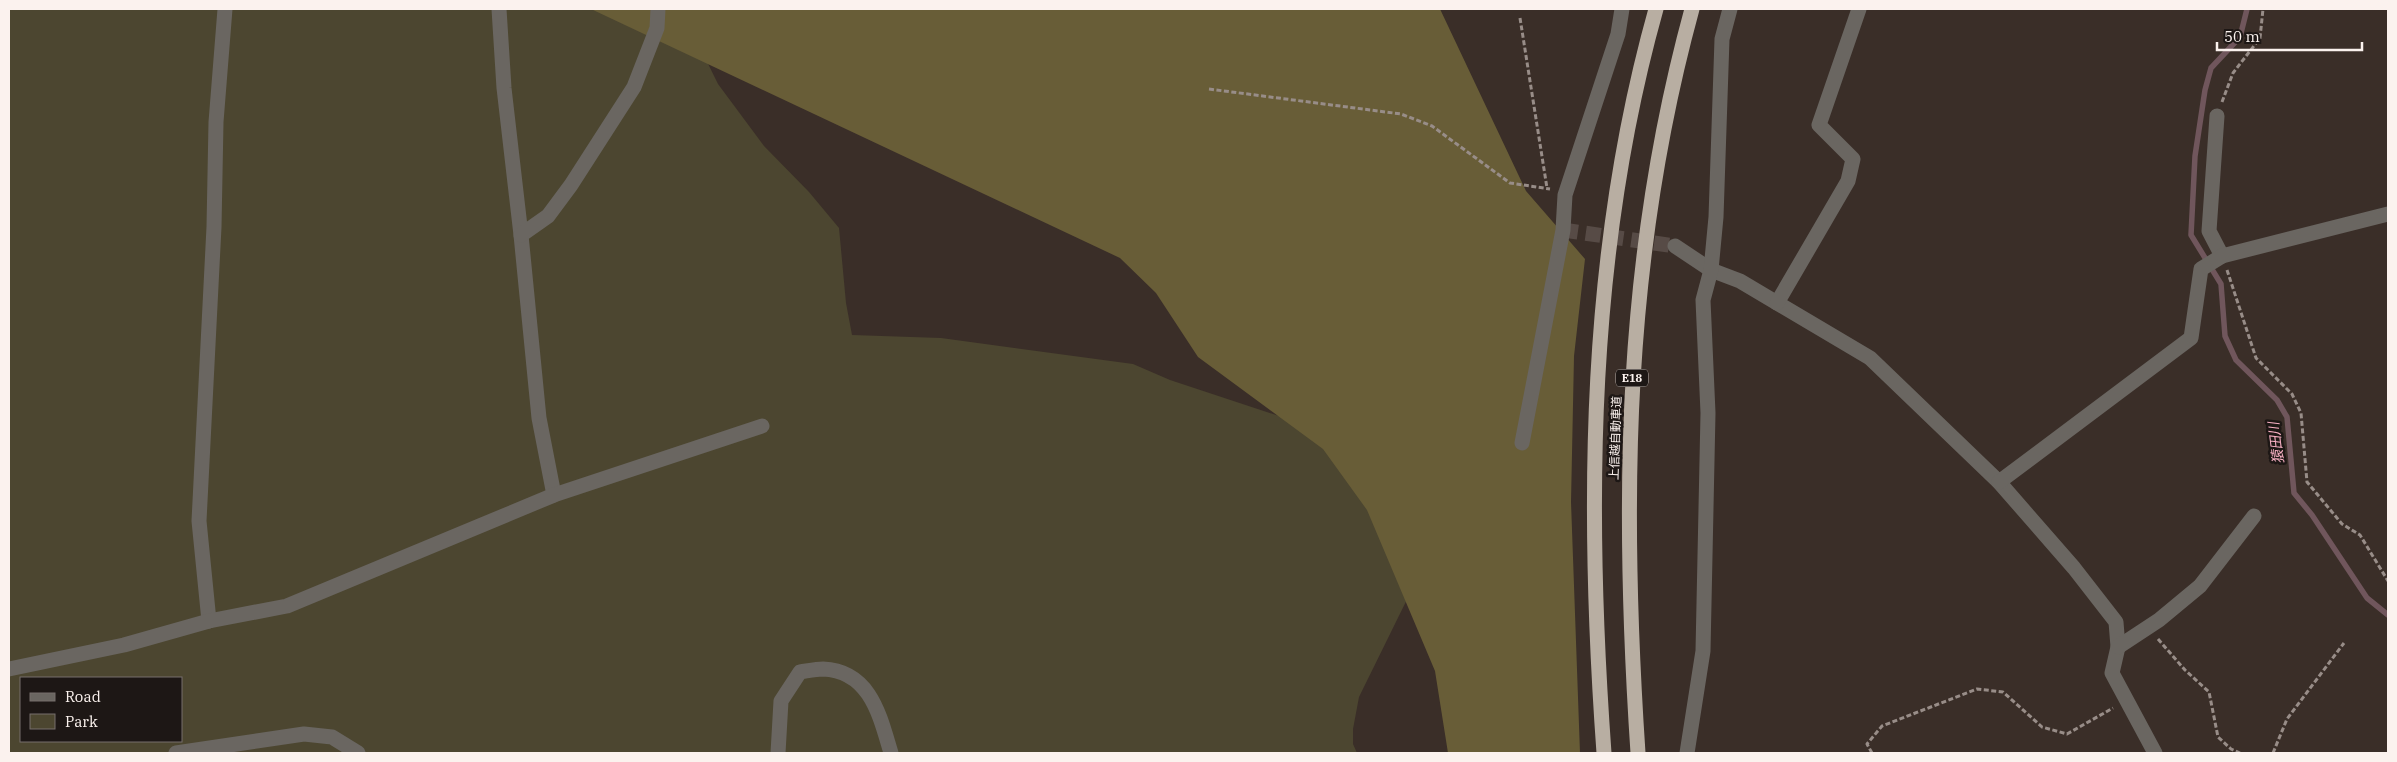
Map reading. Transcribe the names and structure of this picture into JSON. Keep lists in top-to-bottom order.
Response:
{
  "streets": {
    "highway": ["E18", "上信越自動車道"]
  },
  "water": ["猿田川"],
  "legend": ["Road", "Park"],
  "scale_bar": "50 m"
}
